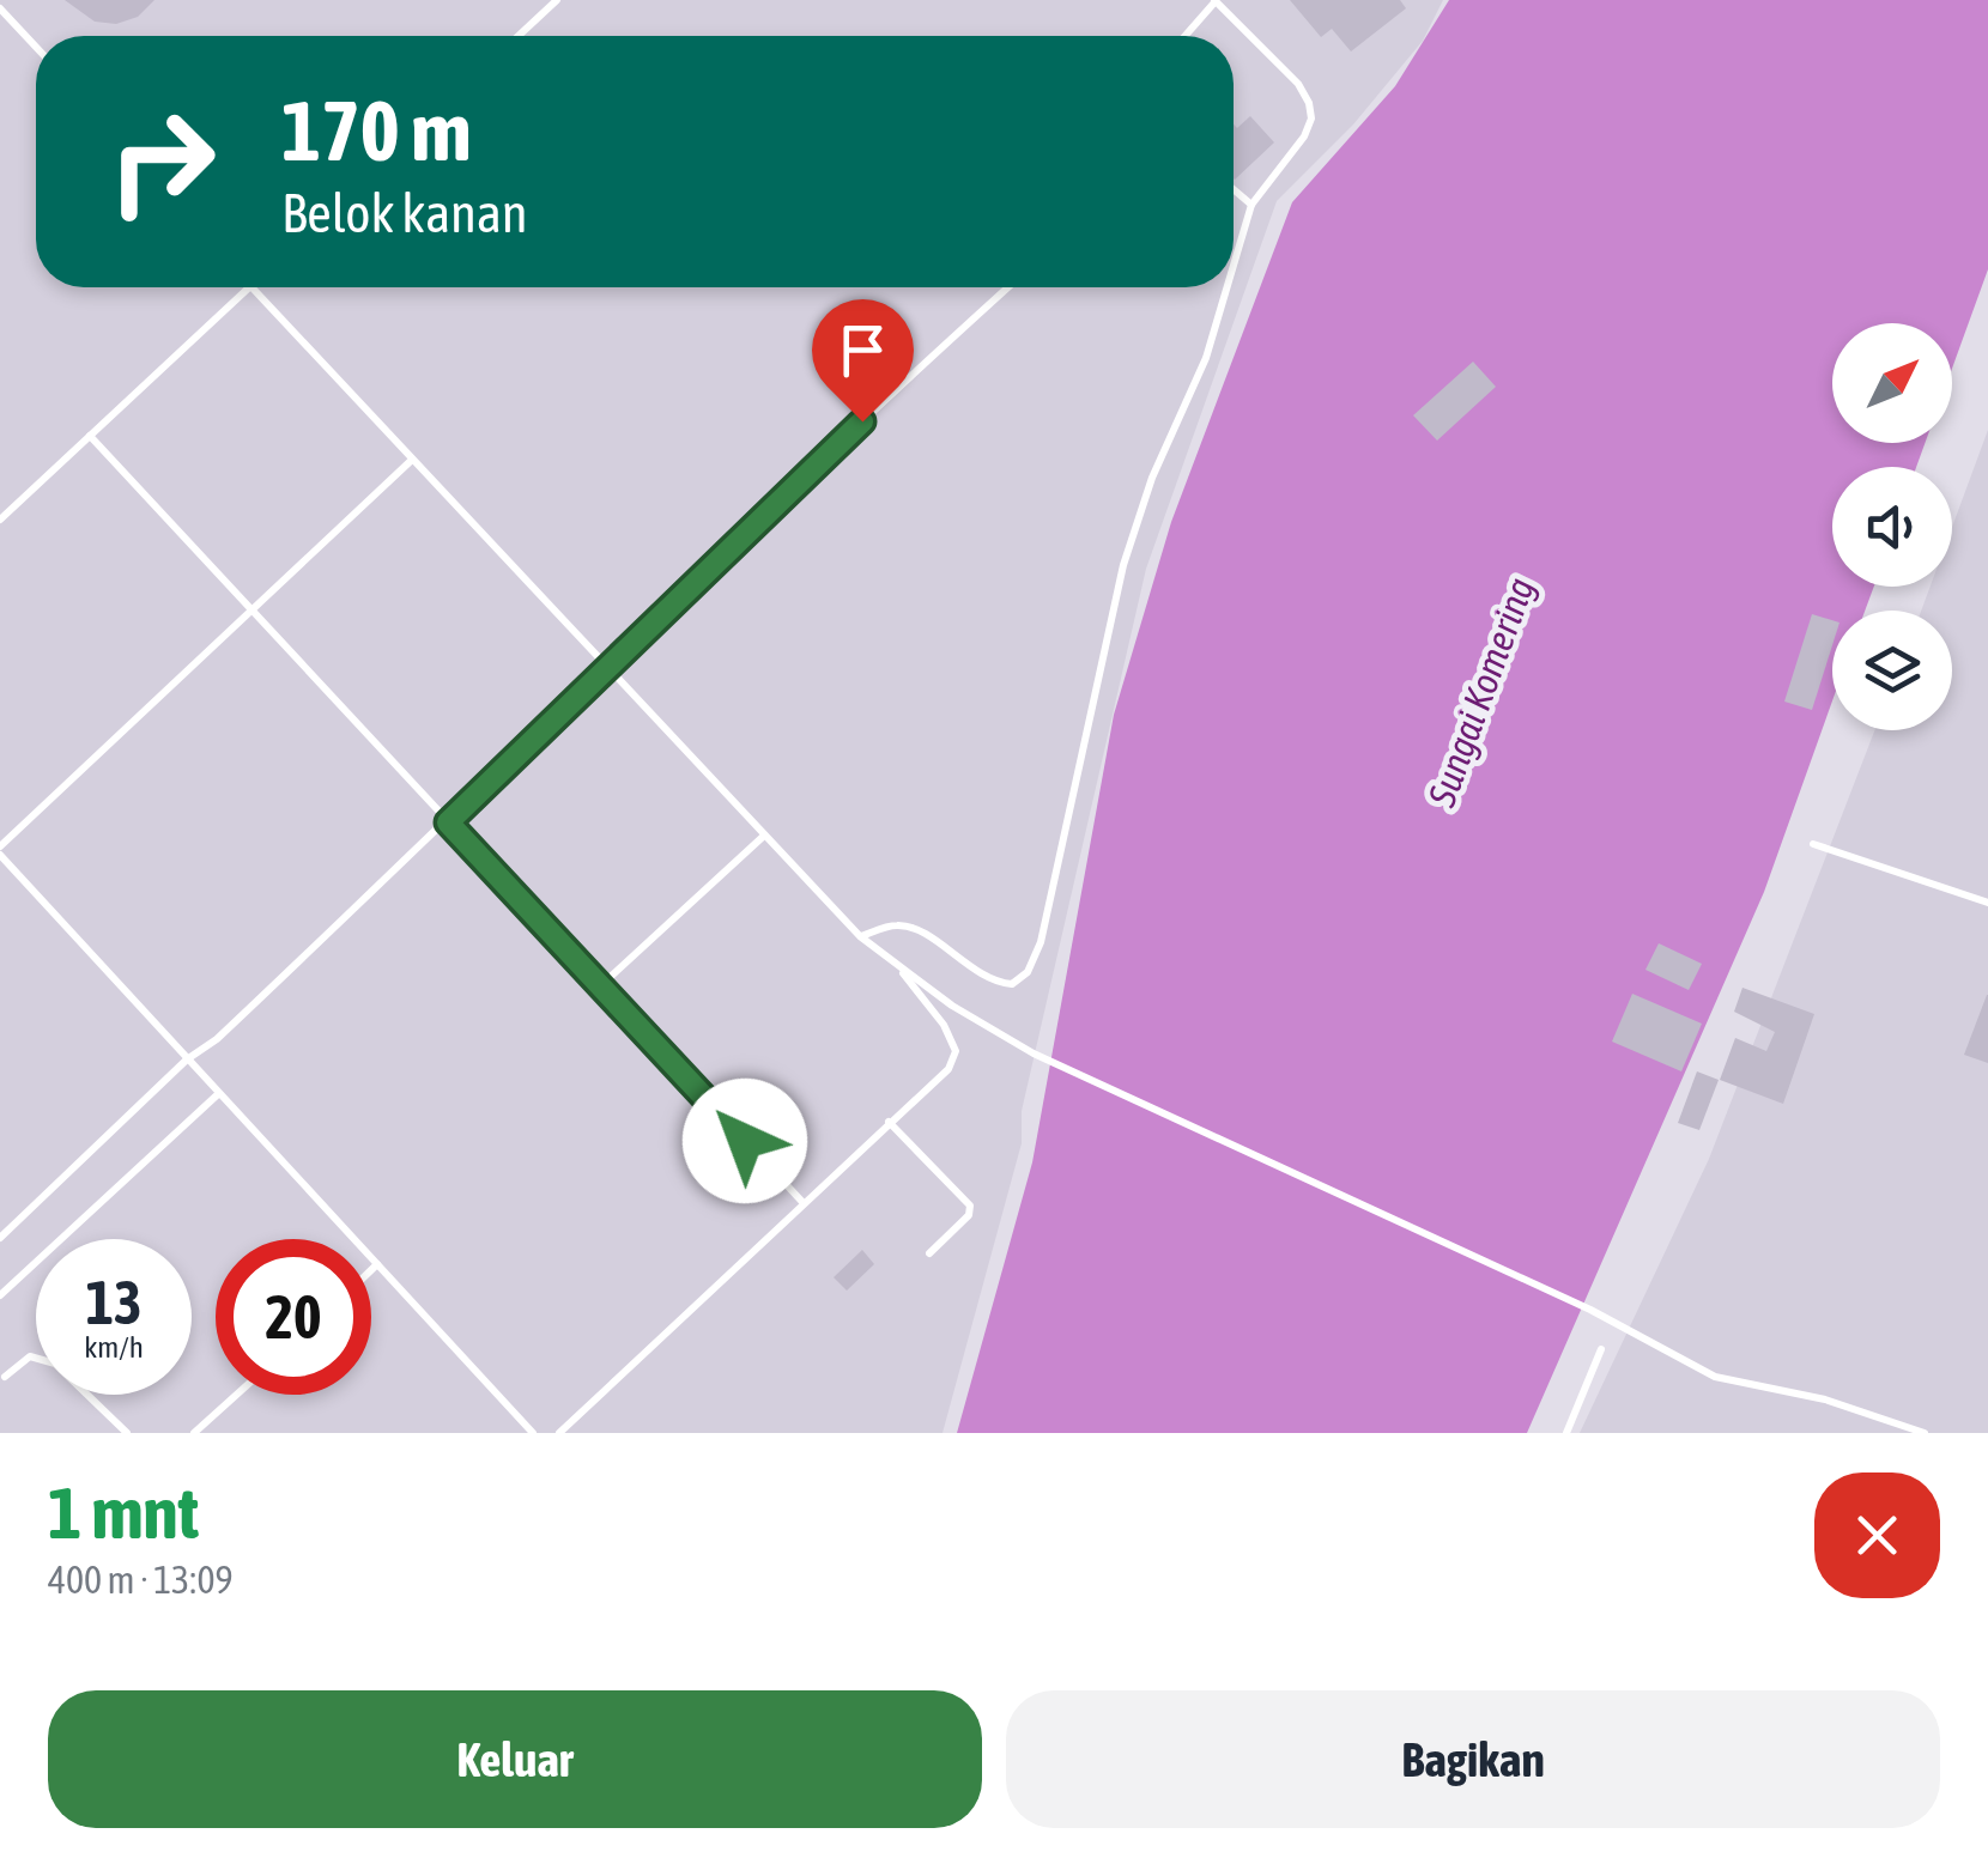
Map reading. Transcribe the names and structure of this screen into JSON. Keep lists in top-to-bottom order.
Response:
{
  "water": ["Sungai Komering"],
  "north": "top right",
  "page": {
    "turn": ["170 m", "Belok kanan"],
    "speed": "13 km/h",
    "limit": "20",
    "heading": ["1 mnt", "400 m · 13:09"],
    "buttons": ["Keluar", "Bagikan"]
  }
}
